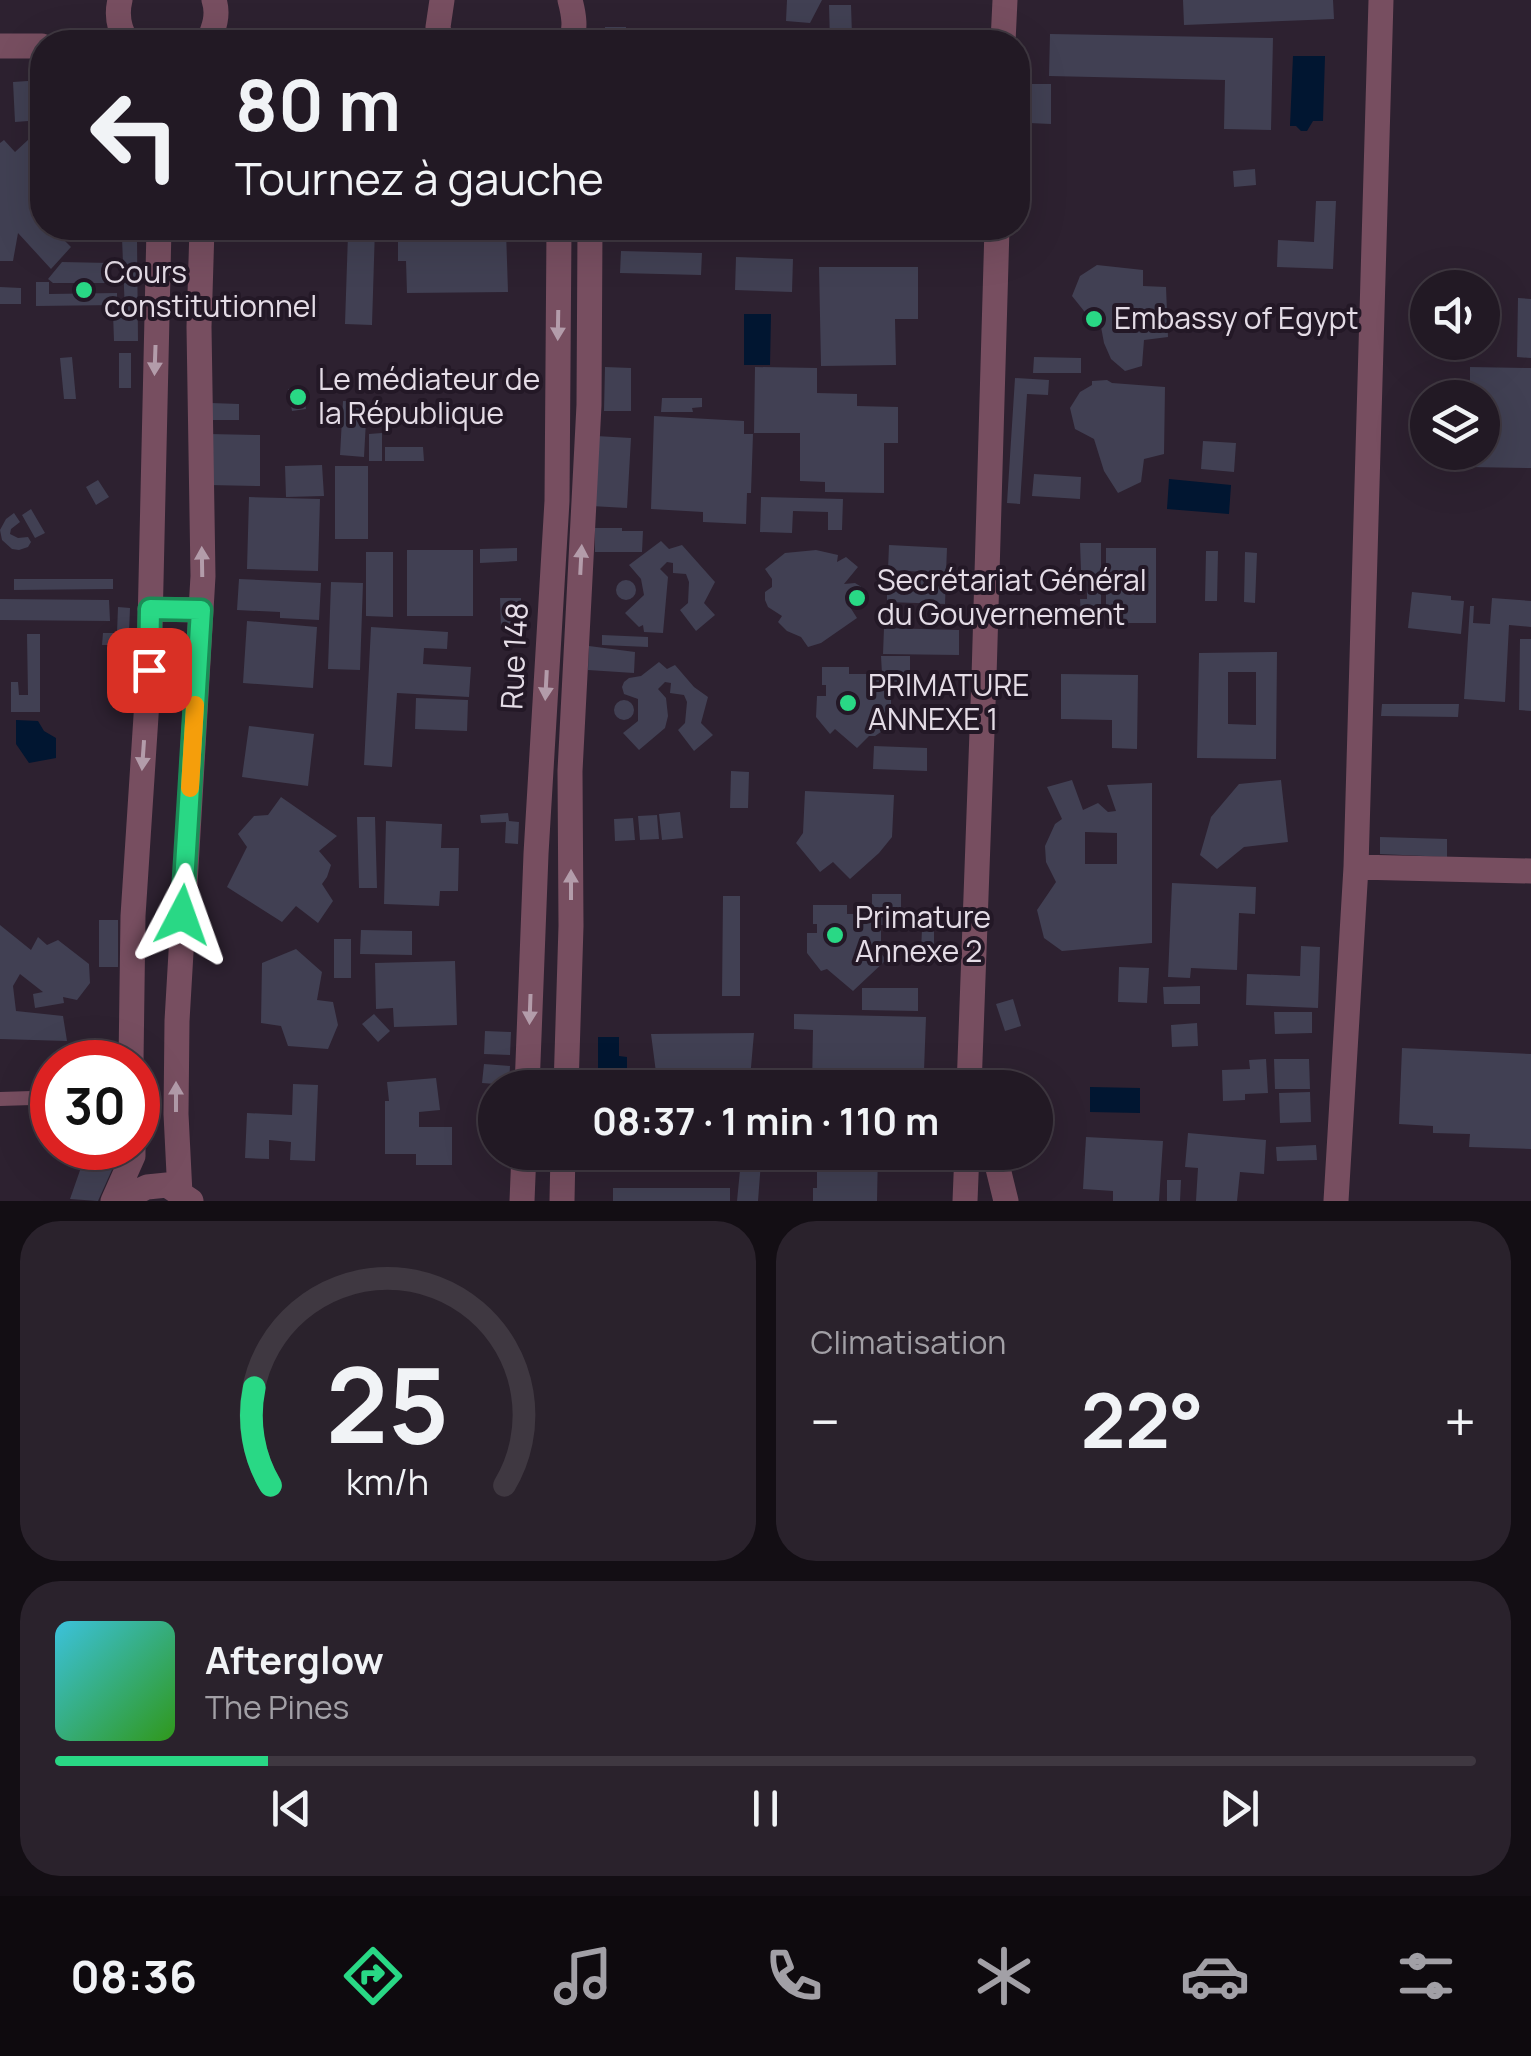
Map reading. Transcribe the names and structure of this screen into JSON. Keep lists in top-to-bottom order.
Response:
{
  "streets": {
    "street": ["Rue 148"]
  },
  "places": [
    "Cours constitutionnel",
    "Embassy of Egypt",
    "Le médiateur de la République",
    "Secrétariat Général du Gouvernement",
    "PRIMATURE ANNEXE 1",
    "Primature Annexe 2"
  ],
  "page": {
    "turn": ["80 m", "Tournez à gauche"],
    "limit": "30",
    "trip": "08:37 · 1 min · 110 m",
    "tile": "Climatisation",
    "heat": ["−", "22°", "+"],
    "song": ["Afterglow", "The Pines"],
    "tabs": "08:36",
    "gauge": ["25", "km/h"]
  }
}
